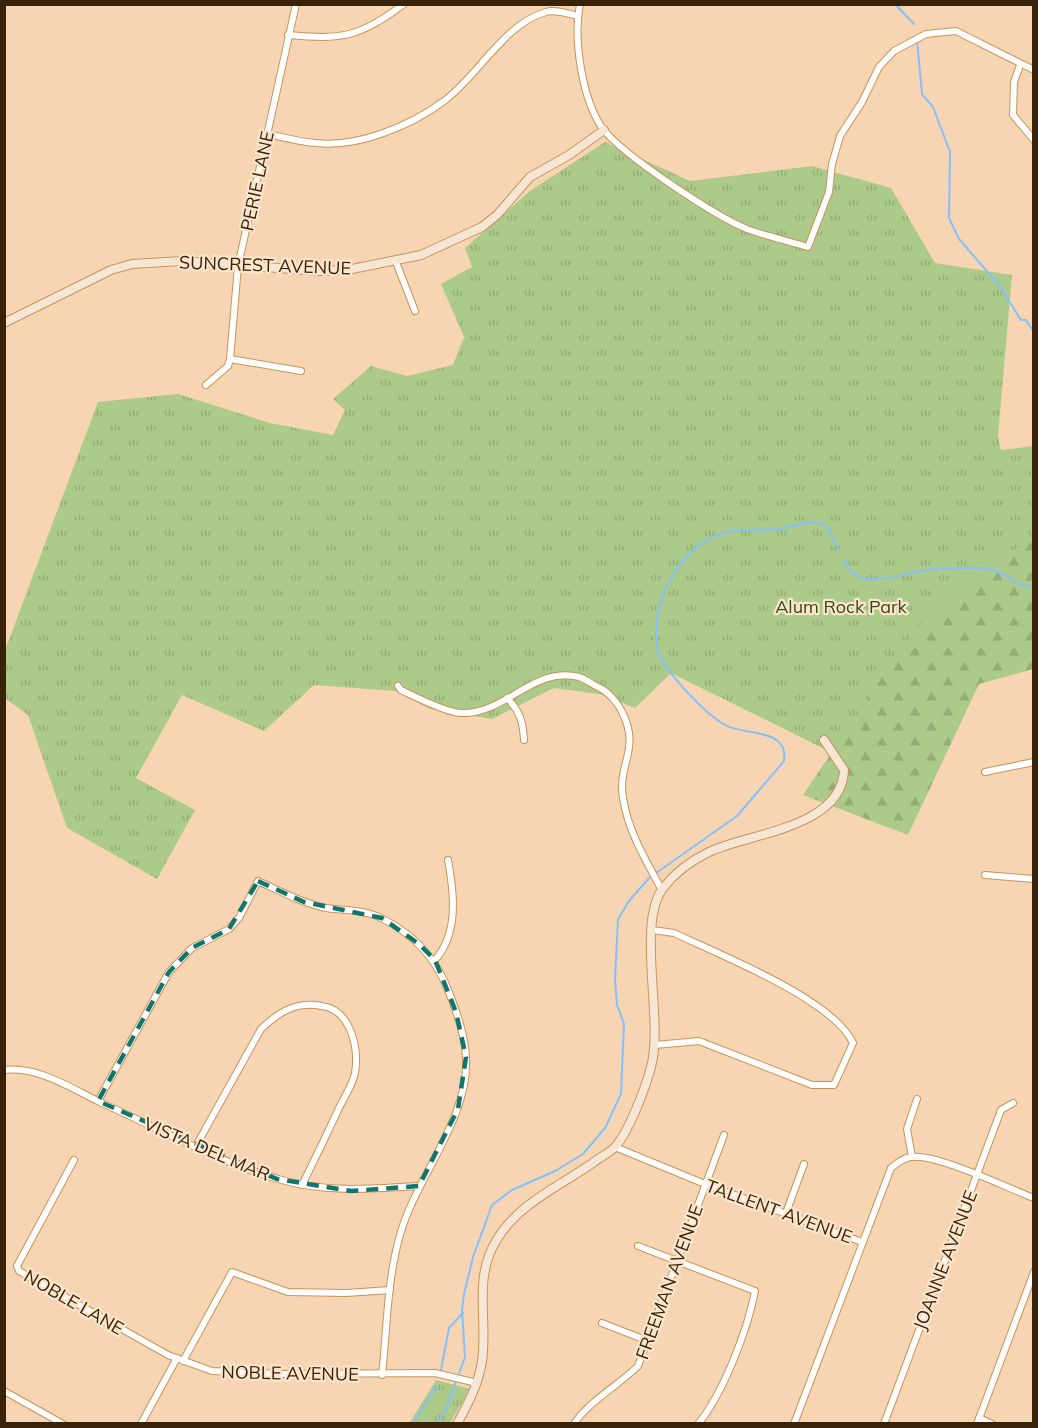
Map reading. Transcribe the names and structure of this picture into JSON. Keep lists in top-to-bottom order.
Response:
{
  "streets": {
    "street": [
      "PERIE LANE",
      "SUNCREST AVENUE",
      "VISTA DEL MAR",
      "TALLENT AVENUE",
      "JOANNE AVENUE",
      "FREEMAN AVENUE",
      "NOBLE LANE",
      "NOBLE AVENUE"
    ]
  },
  "crossings": [
    ["PERIE LANE", "SUNCREST AVENUE"],
    ["TALLENT AVENUE", "FREEMAN AVENUE"],
    ["NOBLE LANE", "NOBLE AVENUE"]
  ],
  "parks": ["Alum Rock Park"]
}
